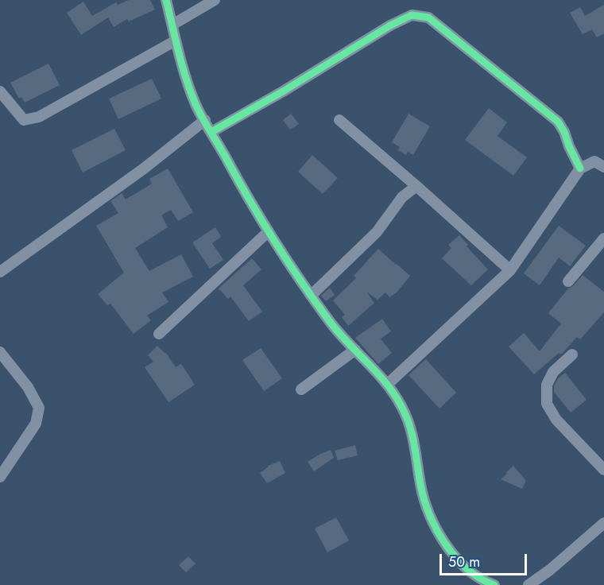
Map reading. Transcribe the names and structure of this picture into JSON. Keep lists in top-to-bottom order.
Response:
{
  "scale_bar": "50 m"
}
